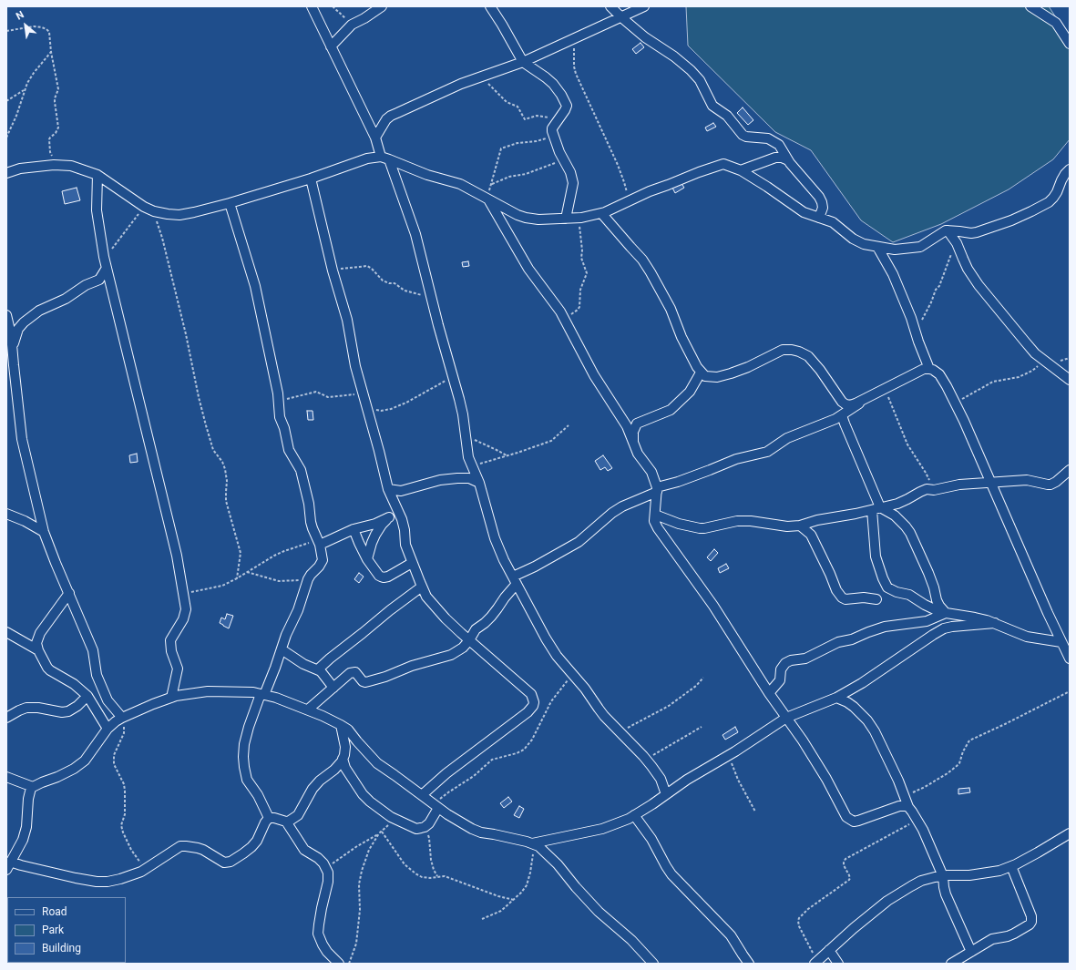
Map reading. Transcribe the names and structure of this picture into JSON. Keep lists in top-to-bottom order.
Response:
{
  "legend": ["Road", "Park", "Building"],
  "north": "top left"
}
